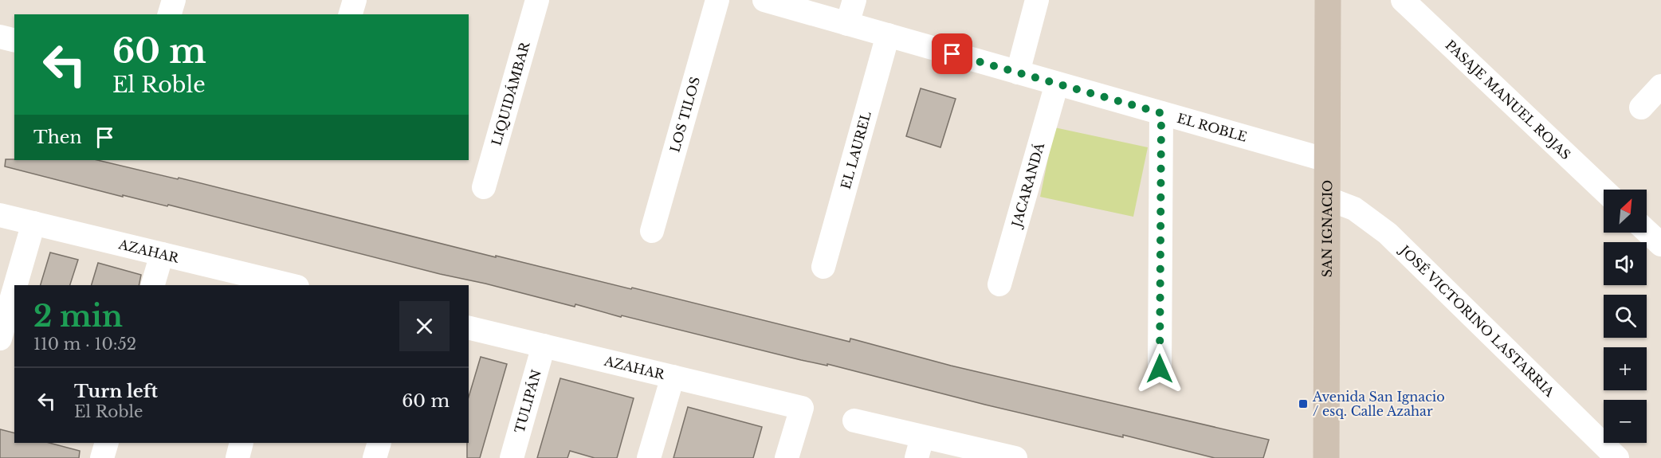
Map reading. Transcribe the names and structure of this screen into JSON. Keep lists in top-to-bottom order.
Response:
{
  "streets": {
    "main road": ["SAN IGNACIO"],
    "street": [
      "LIQUIDÁMBAR",
      "PASAJE MANUEL ROJAS",
      "LOS TILOS",
      "EL ROBLE",
      "EL LAUREL",
      "JACARANDÁ",
      "AZAHAR",
      "JOSÉ VICTORINO LASTARRIA",
      "TULIPÁN"
    ]
  },
  "crossings": [
    ["EL ROBLE", "EL LAUREL"],
    ["EL ROBLE", "JACARANDÁ"],
    ["EL ROBLE", "SAN IGNACIO"],
    ["SAN IGNACIO", "JOSÉ VICTORINO LASTARRIA"],
    ["AZAHAR", "TULIPÁN"]
  ],
  "places": {
    "transit": ["Avenida San Ignacio / esq. Calle Azahar"]
  },
  "north": "top right",
  "page": {
    "turn": ["60 m", "El Roble"],
    "then": "Then",
    "map_buttons": ["+", "−"],
    "heading": ["2 min", "110 m · 10:52"],
    "list": [
      {
        "name": "Turn left",
        "note": "El Roble",
        "value": "60 m"
      }
    ]
  }
}
